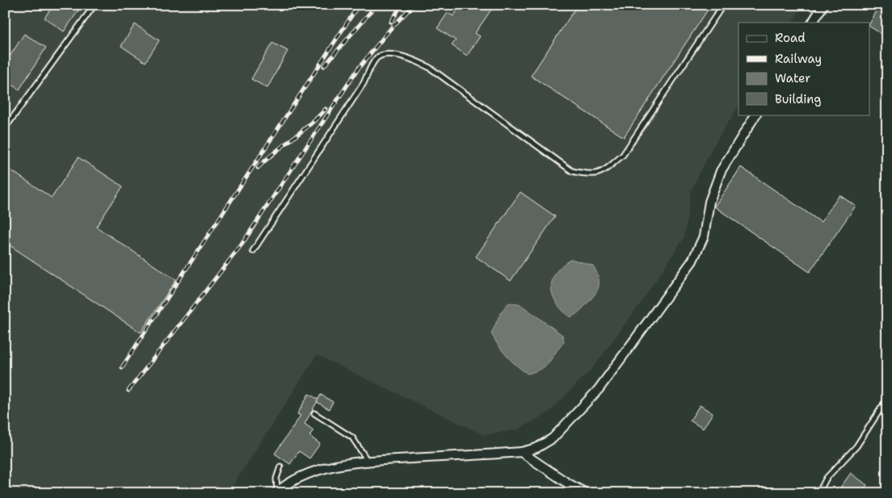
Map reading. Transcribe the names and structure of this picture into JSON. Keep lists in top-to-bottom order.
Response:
{
  "legend": [
    "Road",
    "Railway",
    "Water",
    "Building"
  ]
}
